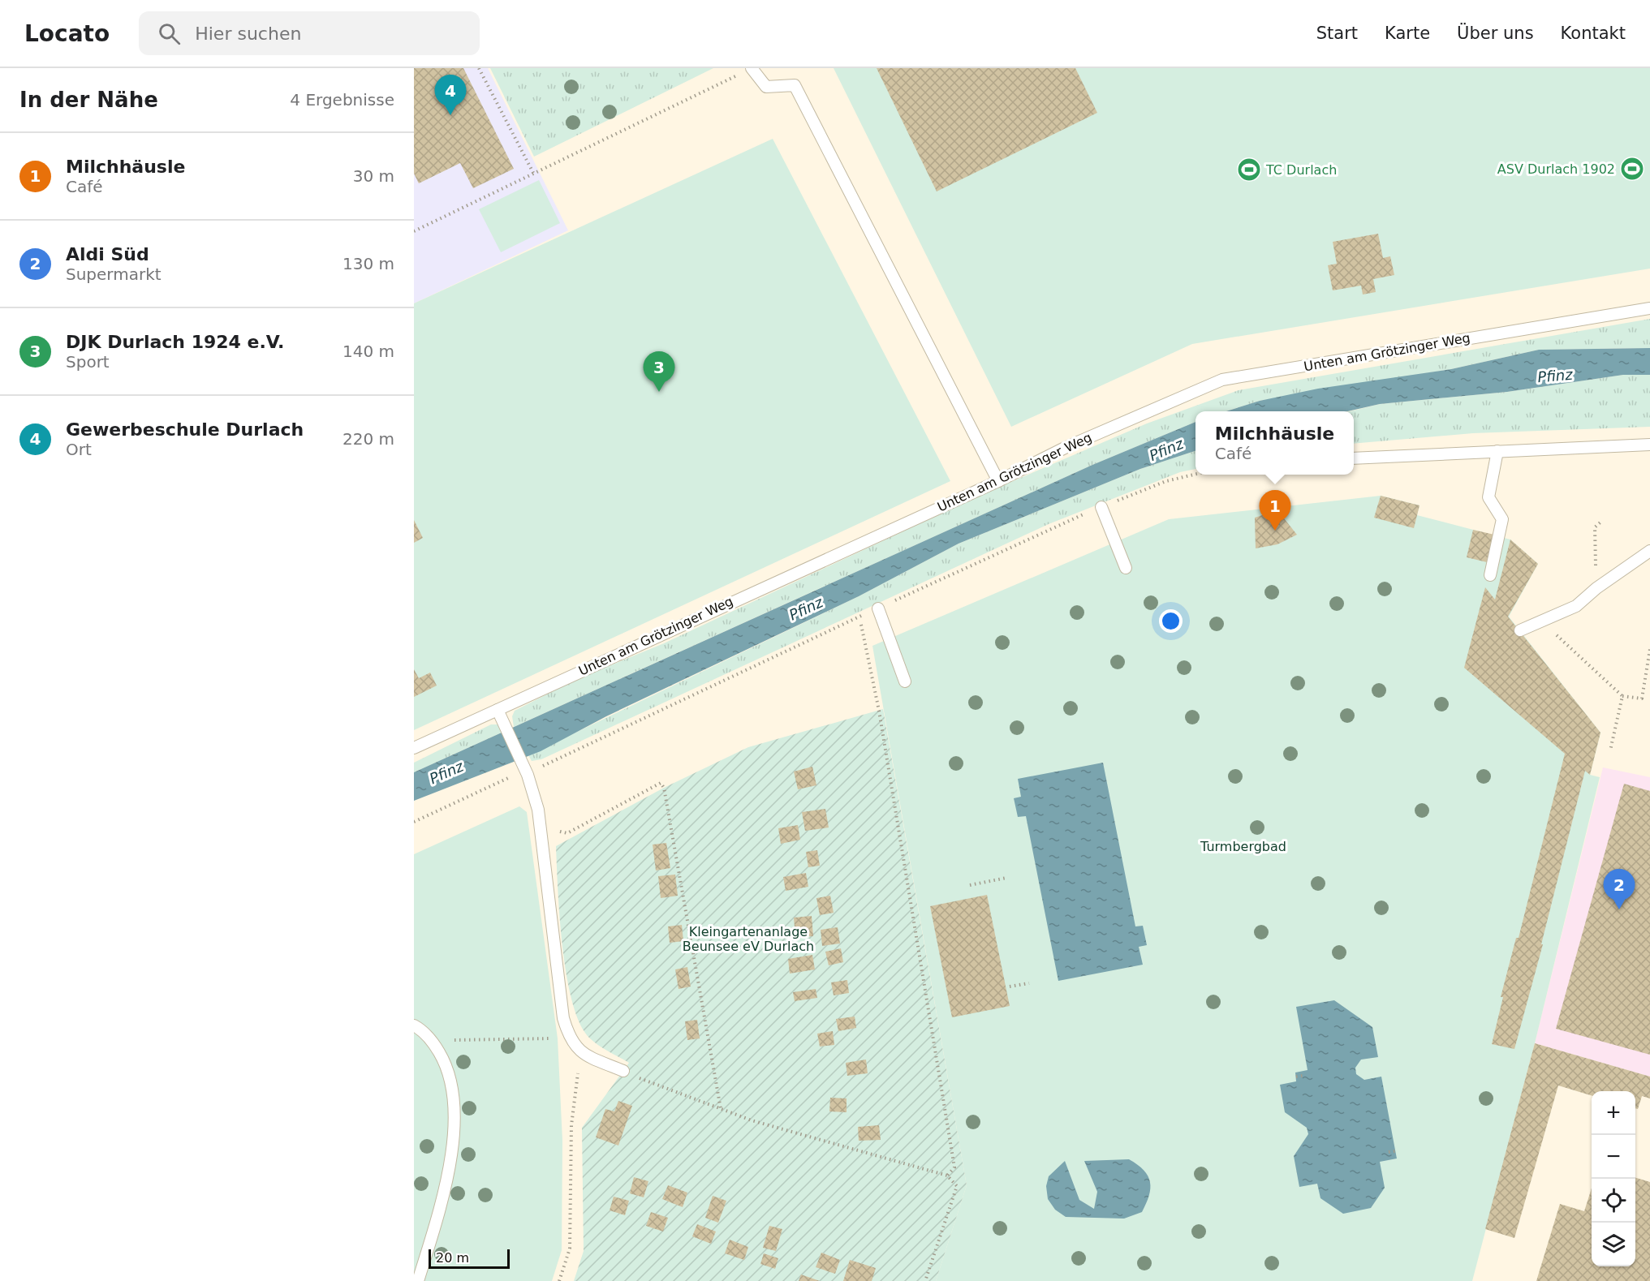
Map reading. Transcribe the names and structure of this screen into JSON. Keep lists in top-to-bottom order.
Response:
{
  "streets": {
    "lane": ["Unten am Grötzinger Weg"]
  },
  "water": ["Pfinz"],
  "parks": ["Turmbergbad", "Kleingartenanlage Beunsee eV Durlach"],
  "places": {
    "sports": ["ASV Durlach 1902", "TC Durlach"]
  },
  "scale_bar": "20 m",
  "page": {
    "header": "Locato",
    "search": "Hier suchen",
    "nav": [
      "Start",
      "Karte",
      "Über uns",
      "Kontakt"
    ],
    "heading": ["In der Nähe", "4 Ergebnisse"],
    "pins": [
      "4",
      "3",
      "1",
      "2"
    ],
    "list": [
      {
        "mark": "1",
        "name": "Milchhäusle",
        "note": "Café",
        "value": "30 m"
      },
      {
        "mark": "2",
        "name": "Aldi Süd",
        "note": "Supermarkt",
        "value": "130 m"
      },
      {
        "mark": "3",
        "name": "DJK Durlach 1924 e.V.",
        "note": "Sport",
        "value": "140 m"
      },
      {
        "mark": "4",
        "name": "Gewerbeschule Durlach",
        "note": "Ort",
        "value": "220 m"
      }
    ],
    "popup": ["Milchhäusle", "Café"],
    "map_buttons": ["+", "−"],
    "scale": "20 m"
  }
}
